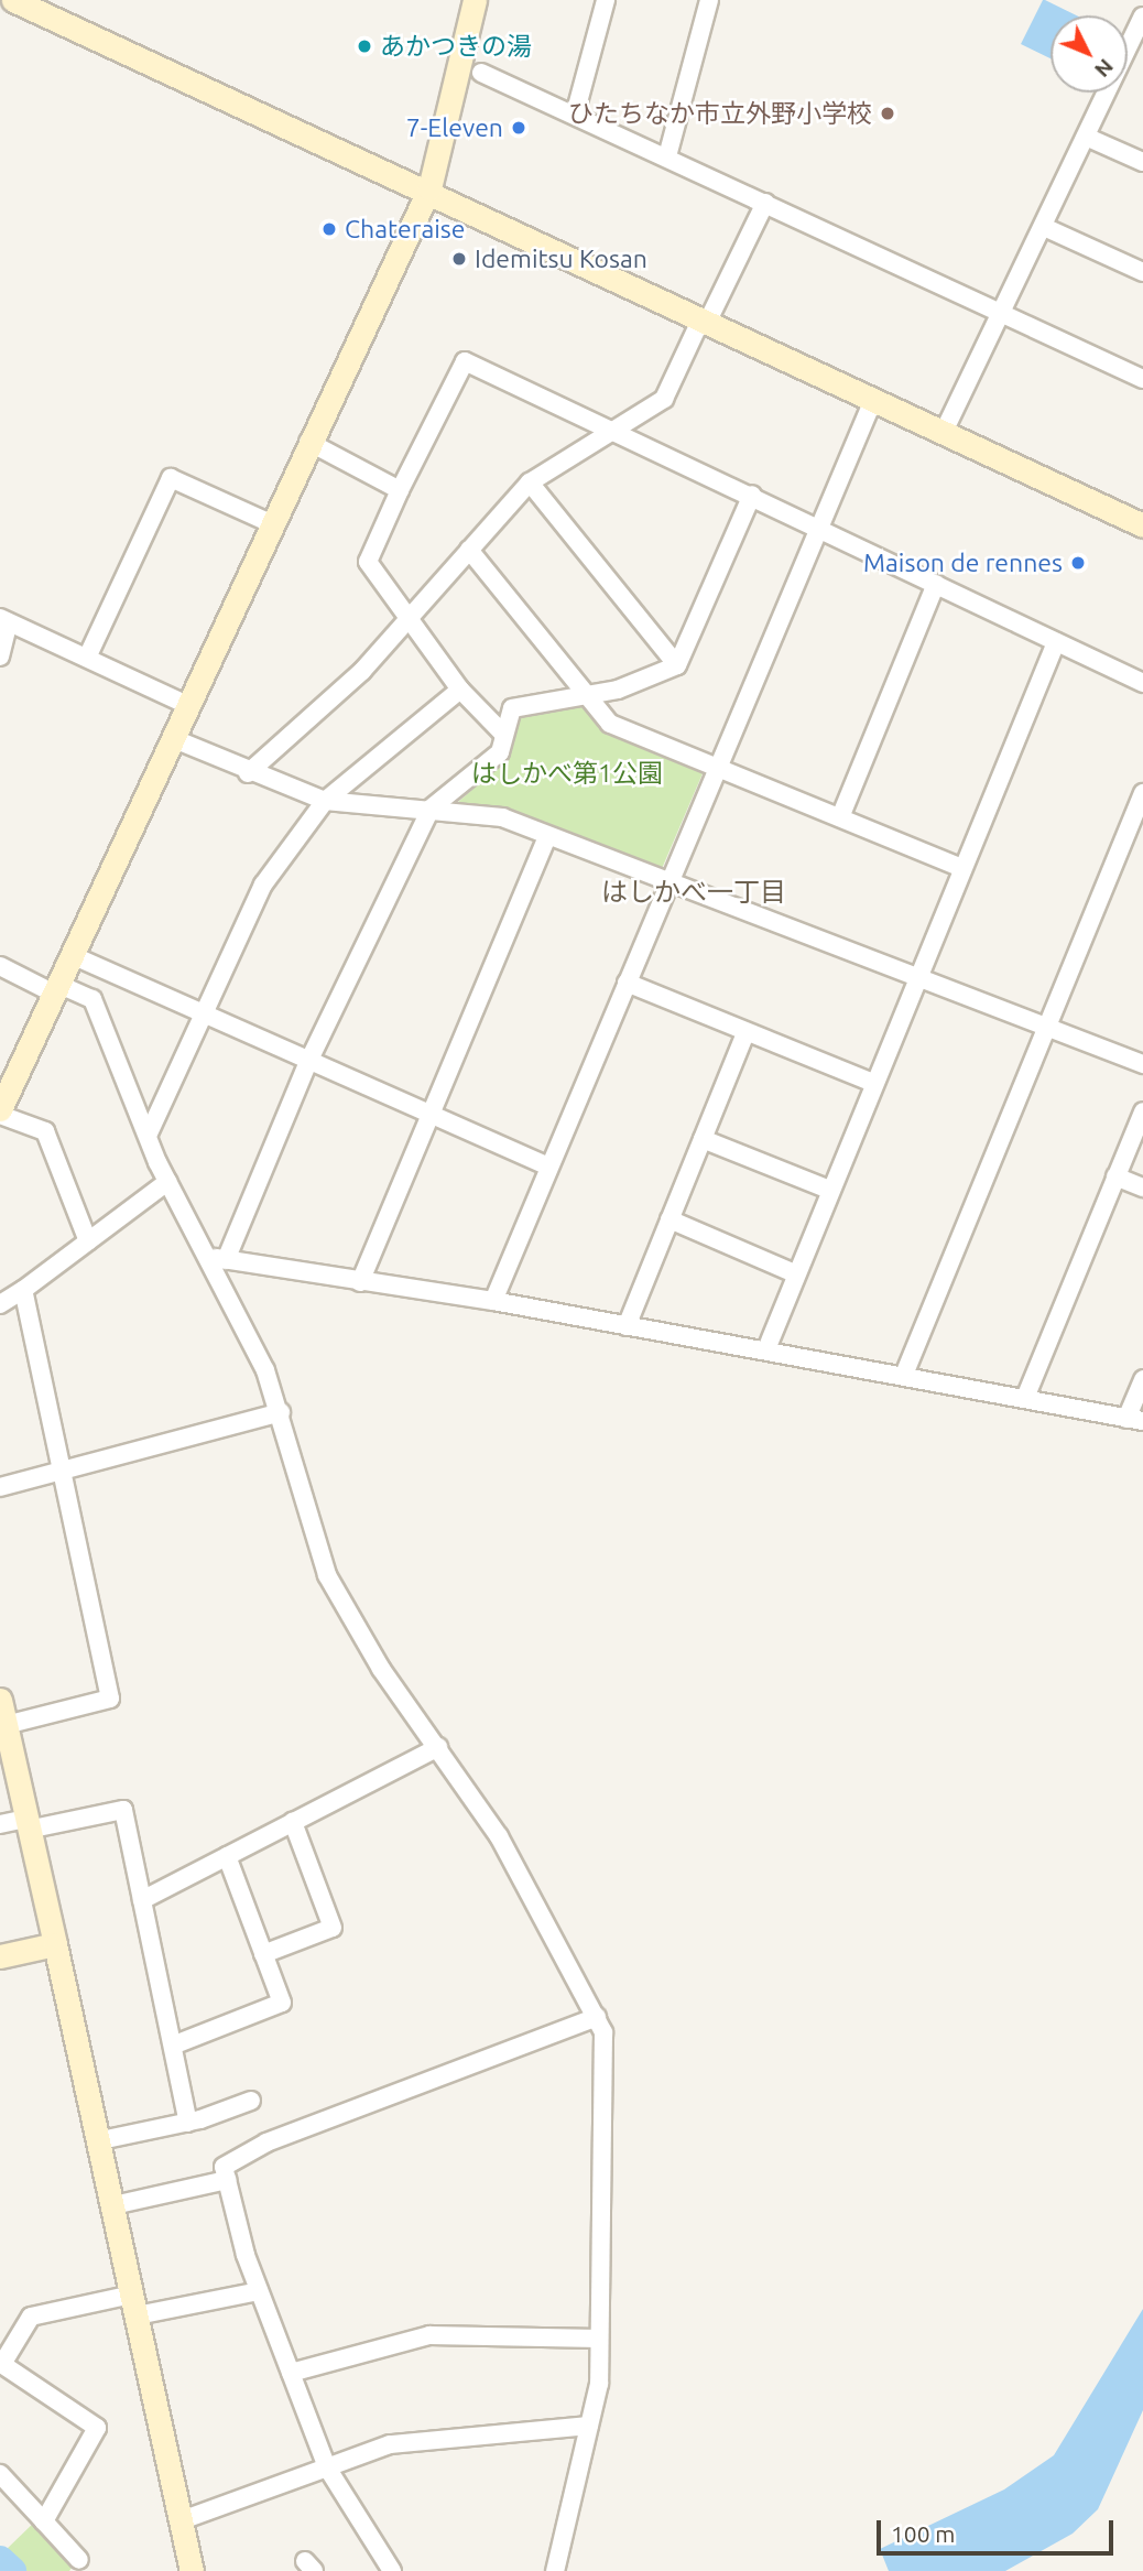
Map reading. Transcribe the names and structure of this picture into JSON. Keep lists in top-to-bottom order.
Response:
{
  "districts": ["はしかべ一丁目"],
  "parks": ["はしかべ第1公園"],
  "places": [
    "あかつきの湯",
    "ひたちなか市立外野小学校",
    "7-Eleven",
    "Chateraise",
    "Idemitsu Kosan",
    "Maison de rennes"
  ],
  "scale_bar": "100 m",
  "north": "bottom right"
}
